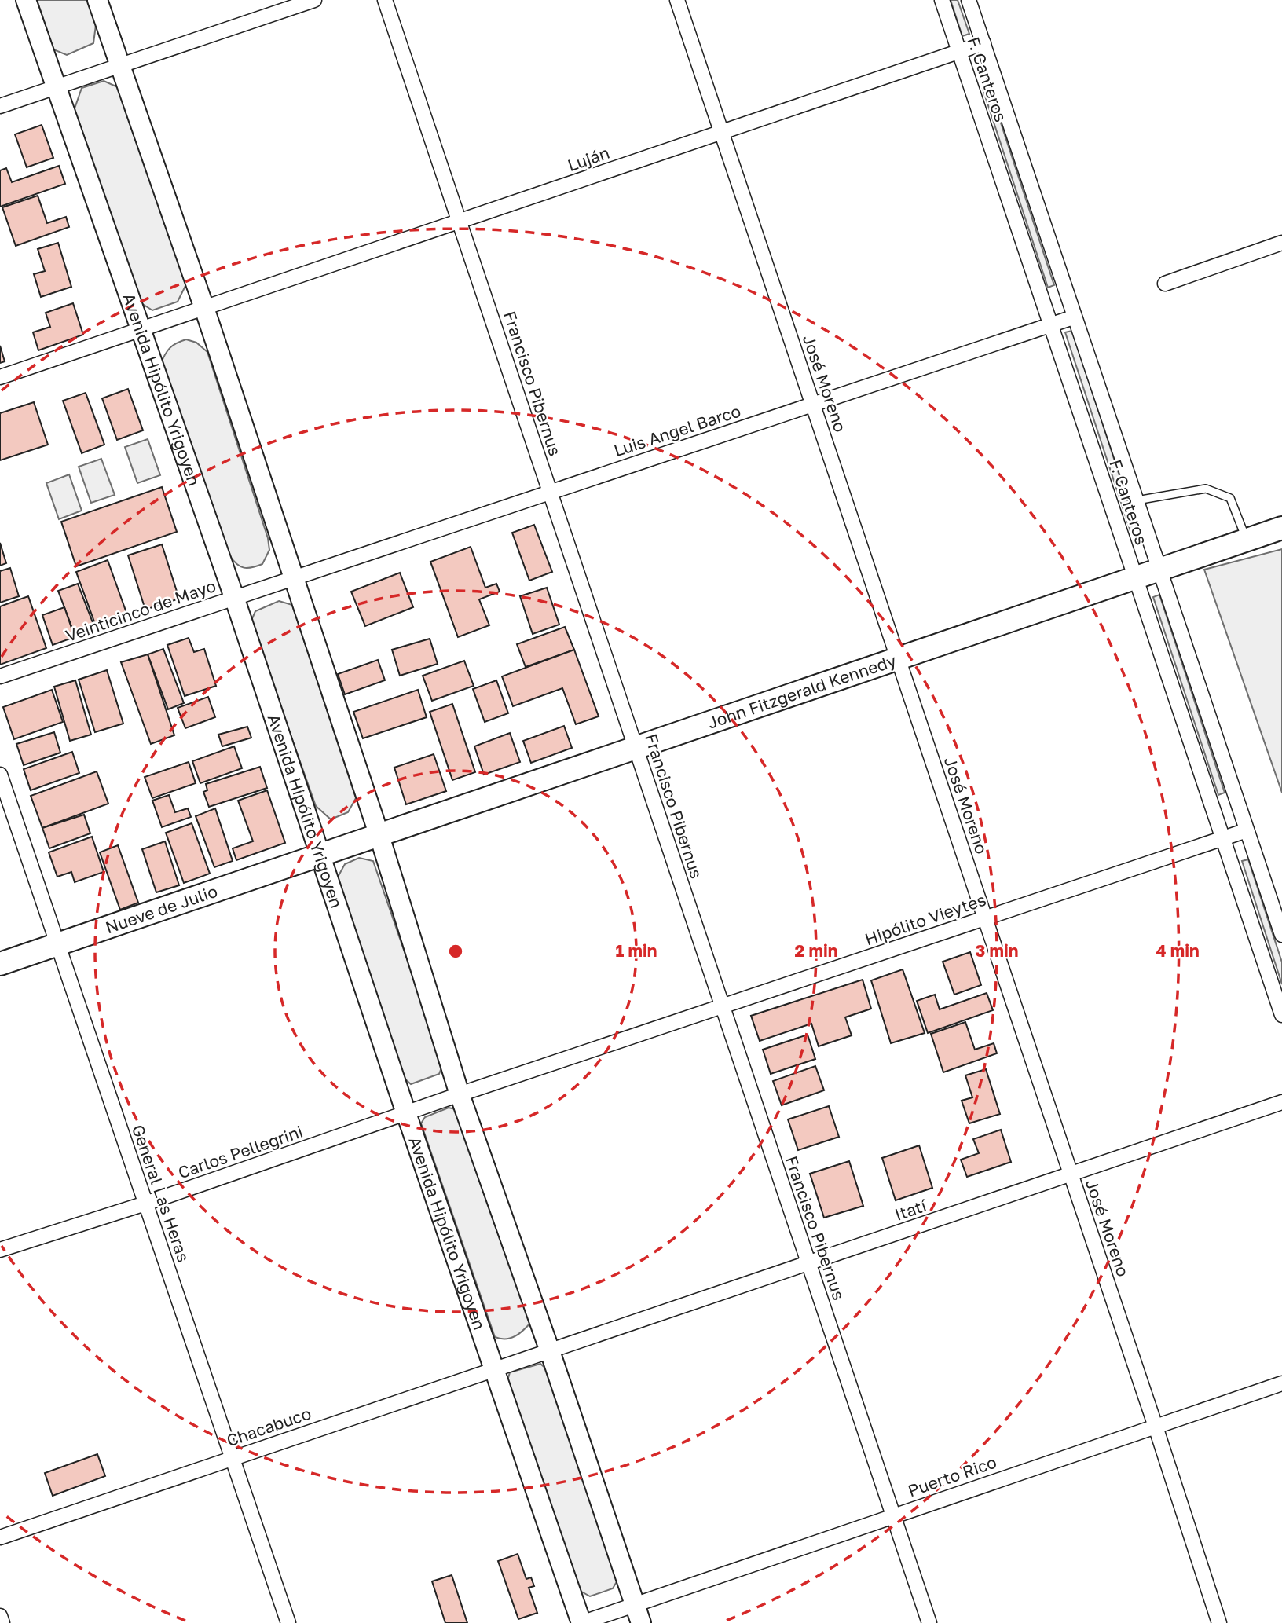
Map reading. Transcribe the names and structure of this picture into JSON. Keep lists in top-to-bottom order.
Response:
{
  "streets": {
    "main road": ["Avenida Hipólito Yrigoyen", "John Fitzgerald Kennedy", "Nueve de Julio"],
    "street": [
      "F. Canteros",
      "Luján",
      "Francisco Pibernus",
      "José Moreno",
      "Luis Angel Barco",
      "Veinticinco de Mayo",
      "Hipólito Vieytes",
      "Carlos Pellegrini",
      "General Las Heras",
      "Itatí",
      "Chacabuco",
      "Puerto Rico"
    ]
  },
  "crossings": [
    ["F. Canteros", "Luján"],
    ["F. Canteros", "Luis Angel Barco"],
    ["F. Canteros", "John Fitzgerald Kennedy"],
    ["F. Canteros", "Hipólito Vieytes"],
    ["Luján", "Francisco Pibernus"],
    ["Luján", "José Moreno"],
    ["Luján", "Avenida Hipólito Yrigoyen"],
    ["Francisco Pibernus", "Luis Angel Barco"],
    ["Francisco Pibernus", "John Fitzgerald Kennedy"],
    ["Francisco Pibernus", "Hipólito Vieytes"],
    ["Francisco Pibernus", "Itatí"],
    ["Francisco Pibernus", "Puerto Rico"],
    ["José Moreno", "Luis Angel Barco"],
    ["José Moreno", "John Fitzgerald Kennedy"],
    ["José Moreno", "Hipólito Vieytes"],
    ["José Moreno", "Itatí"],
    ["José Moreno", "Puerto Rico"],
    ["Avenida Hipólito Yrigoyen", "Veinticinco de Mayo"],
    ["Avenida Hipólito Yrigoyen", "John Fitzgerald Kennedy"],
    ["Avenida Hipólito Yrigoyen", "Nueve de Julio"],
    ["Avenida Hipólito Yrigoyen", "Carlos Pellegrini"],
    ["Avenida Hipólito Yrigoyen", "Chacabuco"],
    ["Avenida Hipólito Yrigoyen", "Puerto Rico"],
    ["Luis Angel Barco", "Veinticinco de Mayo"],
    ["John Fitzgerald Kennedy", "Nueve de Julio"],
    ["Nueve de Julio", "General Las Heras"],
    ["Hipólito Vieytes", "Carlos Pellegrini"],
    ["Carlos Pellegrini", "General Las Heras"],
    ["General Las Heras", "Chacabuco"],
    ["Itatí", "Chacabuco"]
  ],
  "rings": [
    "1 min",
    "2 min",
    "3 min",
    "4 min"
  ]
}
